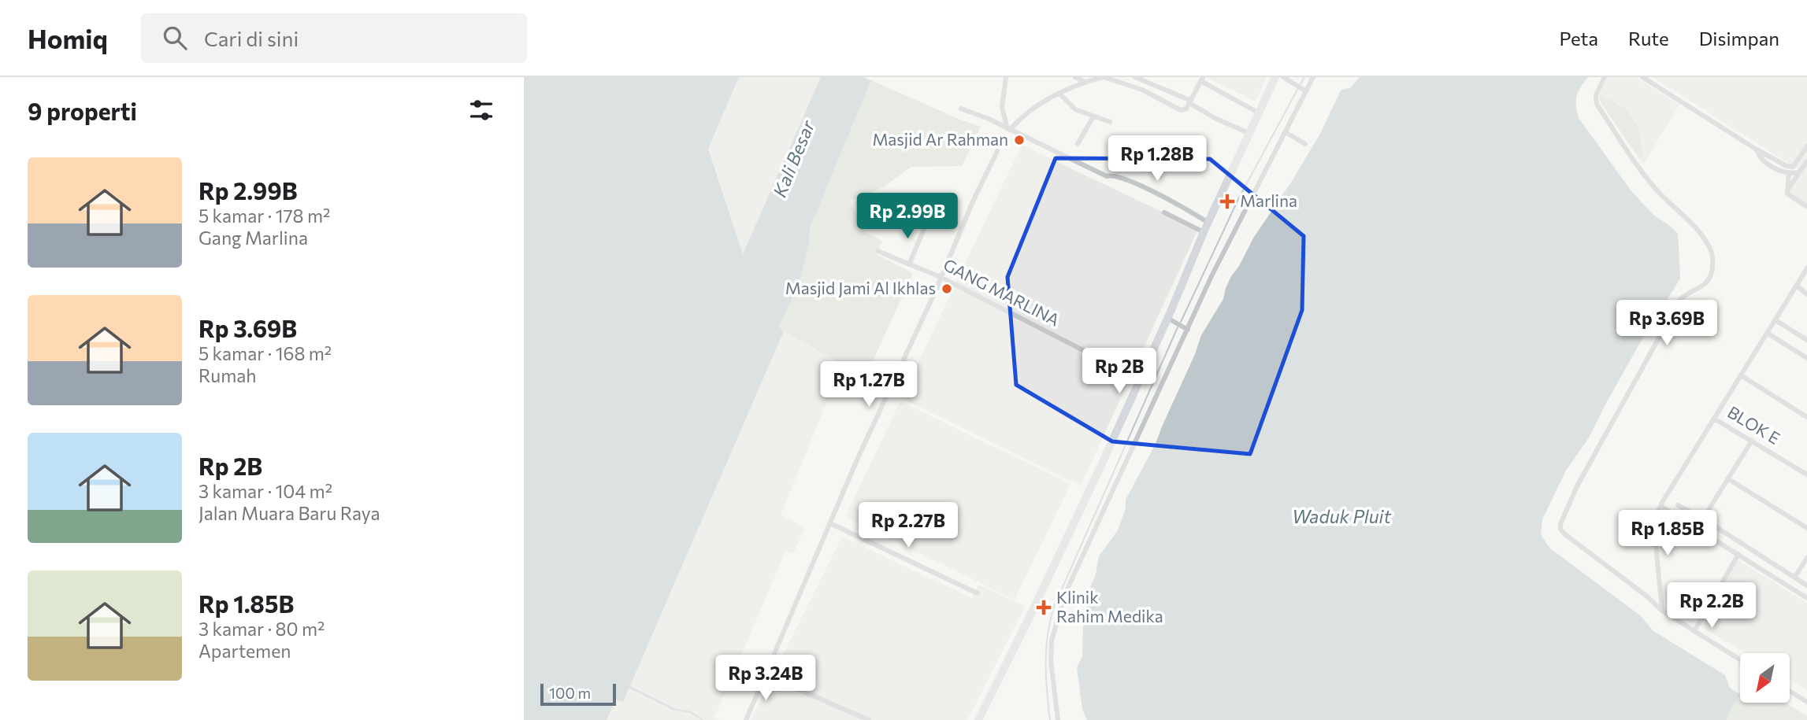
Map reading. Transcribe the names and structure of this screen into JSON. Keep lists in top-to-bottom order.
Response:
{
  "streets": {
    "street": ["GANG MARLINA", "BLOK E"]
  },
  "water": ["Kali Besar", "Waduk Pluit"],
  "places": {
    "other": ["Masjid Ar Rahman", "Masjid Jami Al Ikhlas"],
    "health": ["Marlina", "Klinik Rahim Medika"]
  },
  "scale_bar": "100 m",
  "north": "bottom left",
  "page": {
    "header": "Homiq",
    "search": "Cari di sini",
    "nav": ["Peta", "Rute", "Disimpan"],
    "heading": "9 properti",
    "price": [
      "Rp 1.28B",
      "Rp 2.99B",
      "Rp 3.69B",
      "Rp 2B",
      "Rp 1.27B",
      "Rp 2.27B",
      "Rp 1.85B",
      "Rp 2.2B",
      "Rp 3.24B"
    ],
    "list": [
      {
        "name": "Rp 2.99B",
        "note": "5 kamar · 178 m² · Gang Marlina"
      },
      {
        "name": "Rp 3.69B",
        "note": "5 kamar · 168 m² · Rumah"
      },
      {
        "name": "Rp 2B",
        "note": "3 kamar · 104 m² · Jalan Muara Baru Raya"
      },
      {
        "name": "Rp 1.85B",
        "note": "3 kamar · 80 m² · Apartemen"
      }
    ],
    "scale": "100 m"
  }
}
